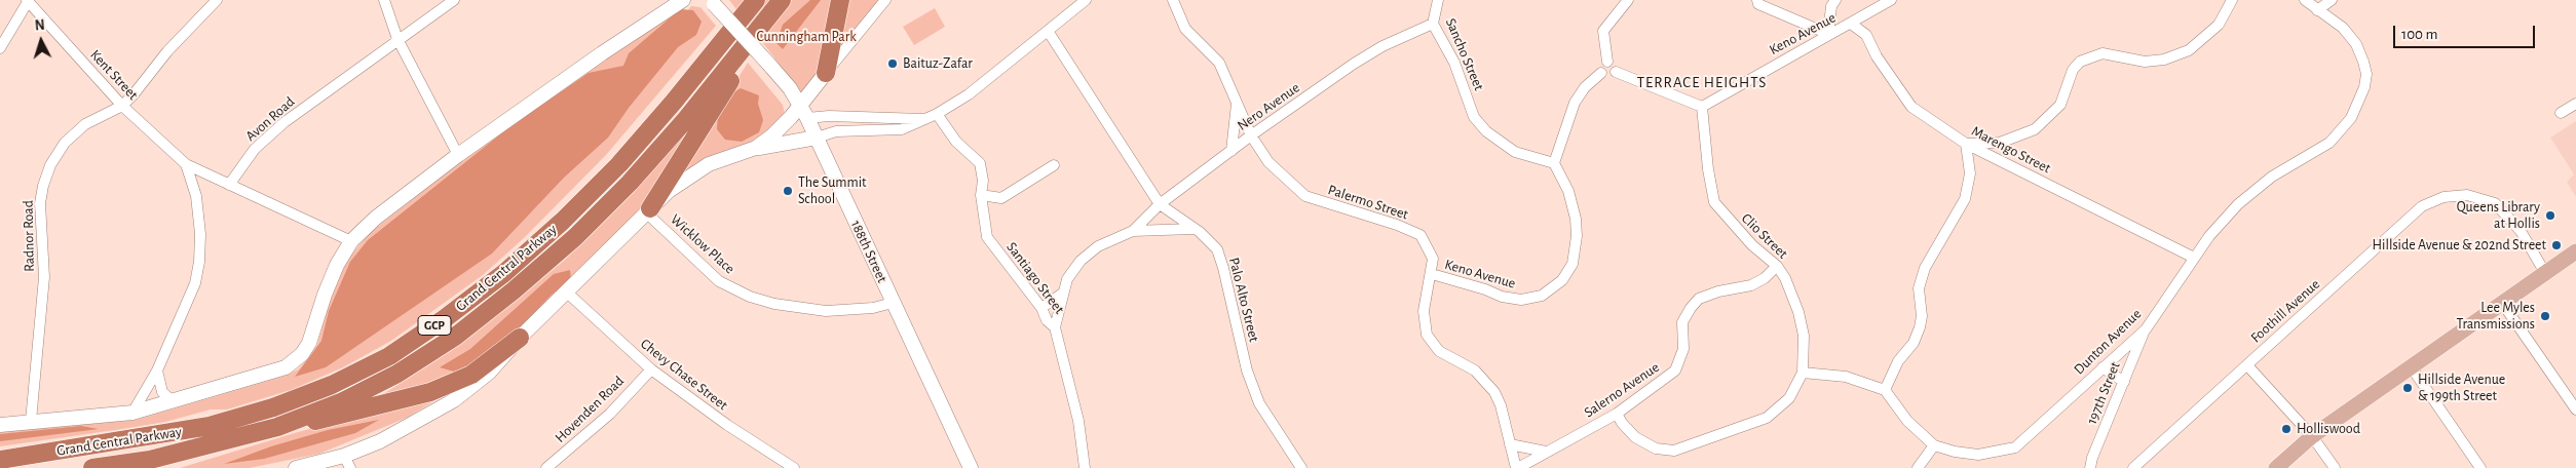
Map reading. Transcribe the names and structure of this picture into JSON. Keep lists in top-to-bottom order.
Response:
{
  "streets": {
    "highway": ["Grand Central Parkway", "GCP"],
    "main road": ["188th Street"],
    "street": [
      "Keno Avenue",
      "Sancho Street",
      "Kent Street",
      "Nero Avenue",
      "Avon Road",
      "Marengo Street",
      "Palermo Street",
      "Radnor Road",
      "Clio Street",
      "Wicklow Place",
      "Santiago Street",
      "Palo Alto Street",
      "Foothill Avenue",
      "Dunton Avenue",
      "Chevy Chase Street",
      "Salerno Avenue",
      "197th Street",
      "Hovenden Road"
    ]
  },
  "crossings": [
    ["Keno Avenue", "Sancho Street"],
    ["Keno Avenue", "Marengo Street"],
    ["Keno Avenue", "Palermo Street"],
    ["Keno Avenue", "Clio Street"],
    ["Sancho Street", "Nero Avenue"],
    ["Kent Street", "Radnor Road"],
    ["Nero Avenue", "Palermo Street"],
    ["Nero Avenue", "Santiago Street"],
    ["Nero Avenue", "Palo Alto Street"],
    ["Marengo Street", "Dunton Avenue"],
    ["Palermo Street", "Salerno Avenue"],
    ["Radnor Road", "Grand Central Parkway"],
    ["Clio Street", "Salerno Avenue"],
    ["Wicklow Place", "188th Street"],
    ["Dunton Avenue", "197th Street"],
    ["Chevy Chase Street", "Hovenden Road"]
  ],
  "districts": ["TERRACE HEIGHTS"],
  "parks": ["Cunningham Park"],
  "places": [
    "Baituz-Zafar",
    "The Summit School",
    "Queens Library at Hollis",
    "Hillside Avenue & 202nd Street",
    "Lee Myles Transmissions",
    "Hillside Avenue & 199th Street",
    "Holliswood"
  ],
  "scale_bar": "100 m",
  "north": "top"
}
